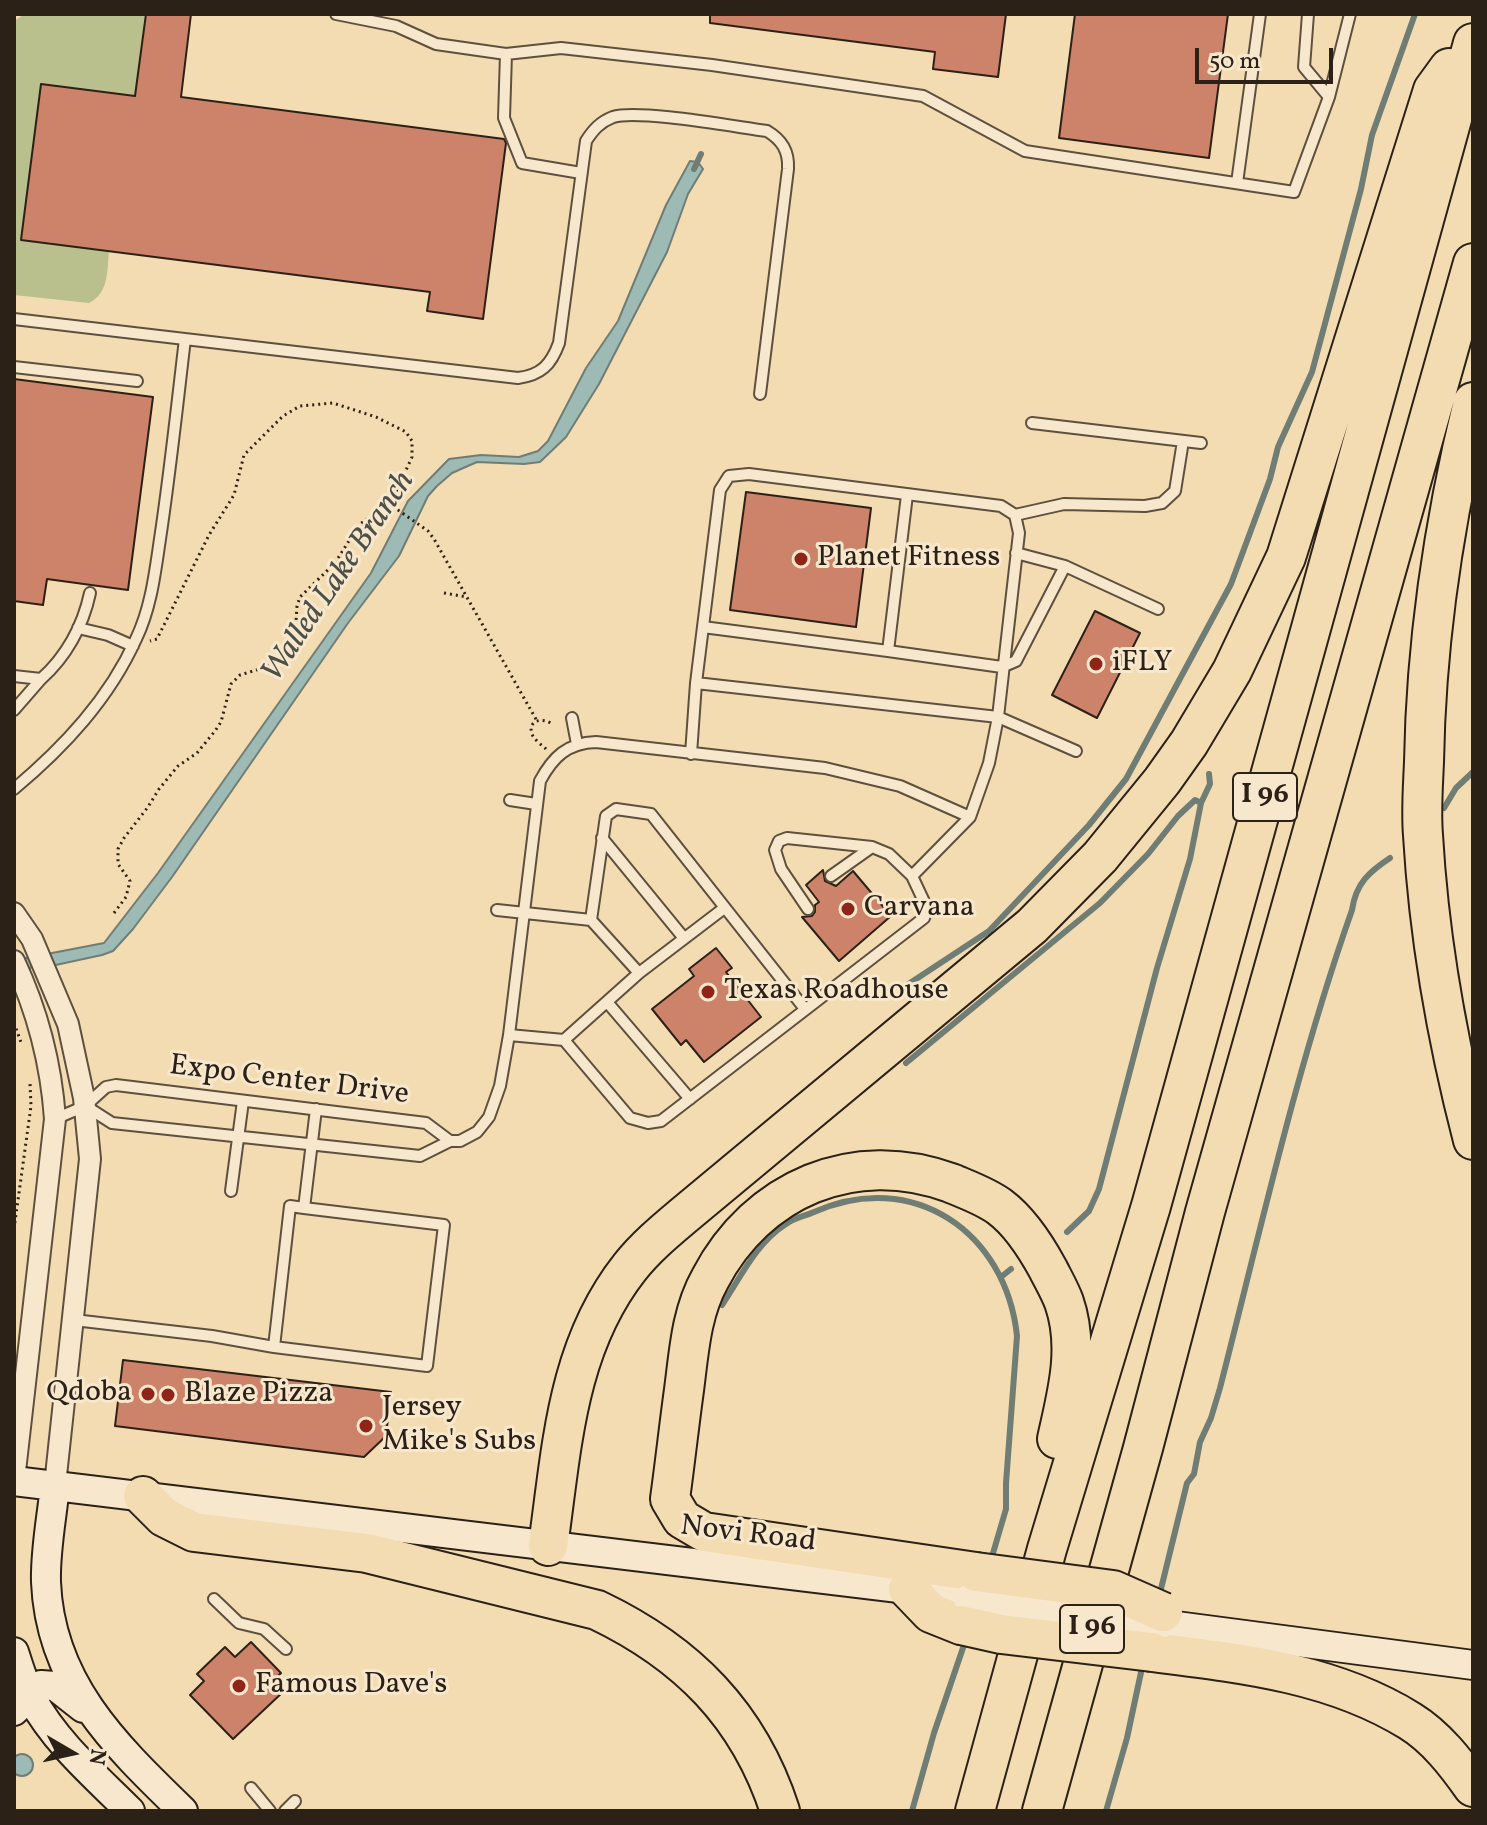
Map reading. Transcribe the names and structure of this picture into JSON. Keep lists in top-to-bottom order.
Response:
{
  "streets": {
    "highway": ["I 96"],
    "main road": ["Novi Road"],
    "lane": ["Expo Center Drive"]
  },
  "water": ["Walled Lake Branch"],
  "places": [
    "Planet Fitness",
    "iFLY",
    "Carvana",
    "Texas Roadhouse",
    "Qdoba",
    "Blaze Pizza",
    "Jersey Mike's Subs",
    "Famous Dave's"
  ],
  "scale_bar": "50 m",
  "north": "right"
}
